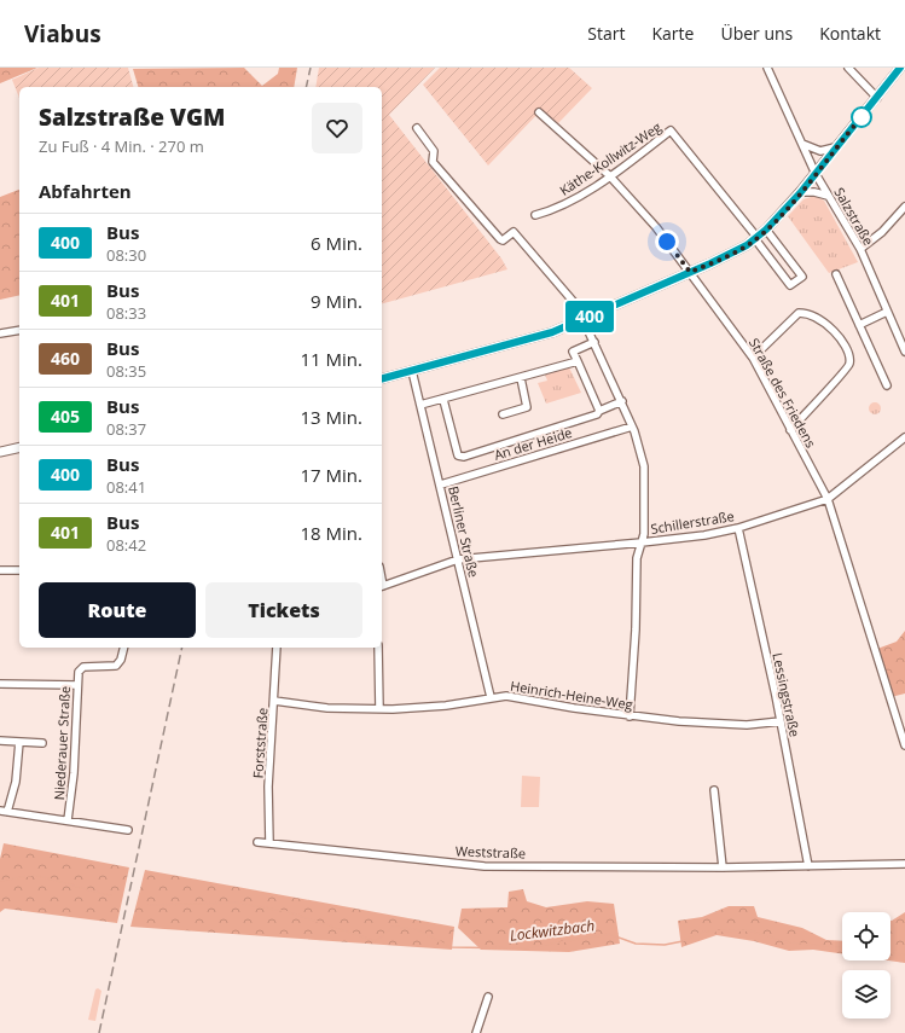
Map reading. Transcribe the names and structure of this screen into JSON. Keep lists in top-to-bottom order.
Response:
{
  "streets": {
    "street": [
      "Käthe-Kollwitz-Weg",
      "Salzstraße",
      "Straße des Friedens",
      "An der Heide",
      "Schillerstraße",
      "Berliner Straße",
      "Heinrich-Heine-Weg",
      "Lessingstraße",
      "Niederauer Straße",
      "Forststraße",
      "Weststraße"
    ]
  },
  "crossings": [
    ["Käthe-Kollwitz-Weg", "Straße des Friedens"],
    ["Straße des Friedens", "Schillerstraße"],
    ["An der Heide", "Berliner Straße"],
    ["Schillerstraße", "Berliner Straße"],
    ["Schillerstraße", "Lessingstraße"],
    ["Berliner Straße", "Heinrich-Heine-Weg"],
    ["Heinrich-Heine-Weg", "Lessingstraße"],
    ["Heinrich-Heine-Weg", "Forststraße"],
    ["Lessingstraße", "Weststraße"],
    ["Forststraße", "Weststraße"]
  ],
  "water": ["Lockwitzbach"],
  "lines": ["bus line 400"],
  "page": {
    "header": "Viabus",
    "nav": [
      "Start",
      "Karte",
      "Über uns",
      "Kontakt"
    ],
    "on_map": "400",
    "heading": [
      ["Salzstraße VGM", "Zu Fuß · 4 Min. · 270 m"],
      "Abfahrten"
    ],
    "list": [
      {
        "mark": "400",
        "name": "Bus",
        "note": "08:30",
        "value": "6 Min."
      },
      {
        "mark": "401",
        "name": "Bus",
        "note": "08:33",
        "value": "9 Min."
      },
      {
        "mark": "460",
        "name": "Bus",
        "note": "08:35",
        "value": "11 Min."
      },
      {
        "mark": "405",
        "name": "Bus",
        "note": "08:37",
        "value": "13 Min."
      },
      {
        "mark": "400",
        "name": "Bus",
        "note": "08:41",
        "value": "17 Min."
      },
      {
        "mark": "401",
        "name": "Bus",
        "note": "08:42",
        "value": "18 Min."
      }
    ],
    "buttons": ["Route", "Tickets"]
  }
}
